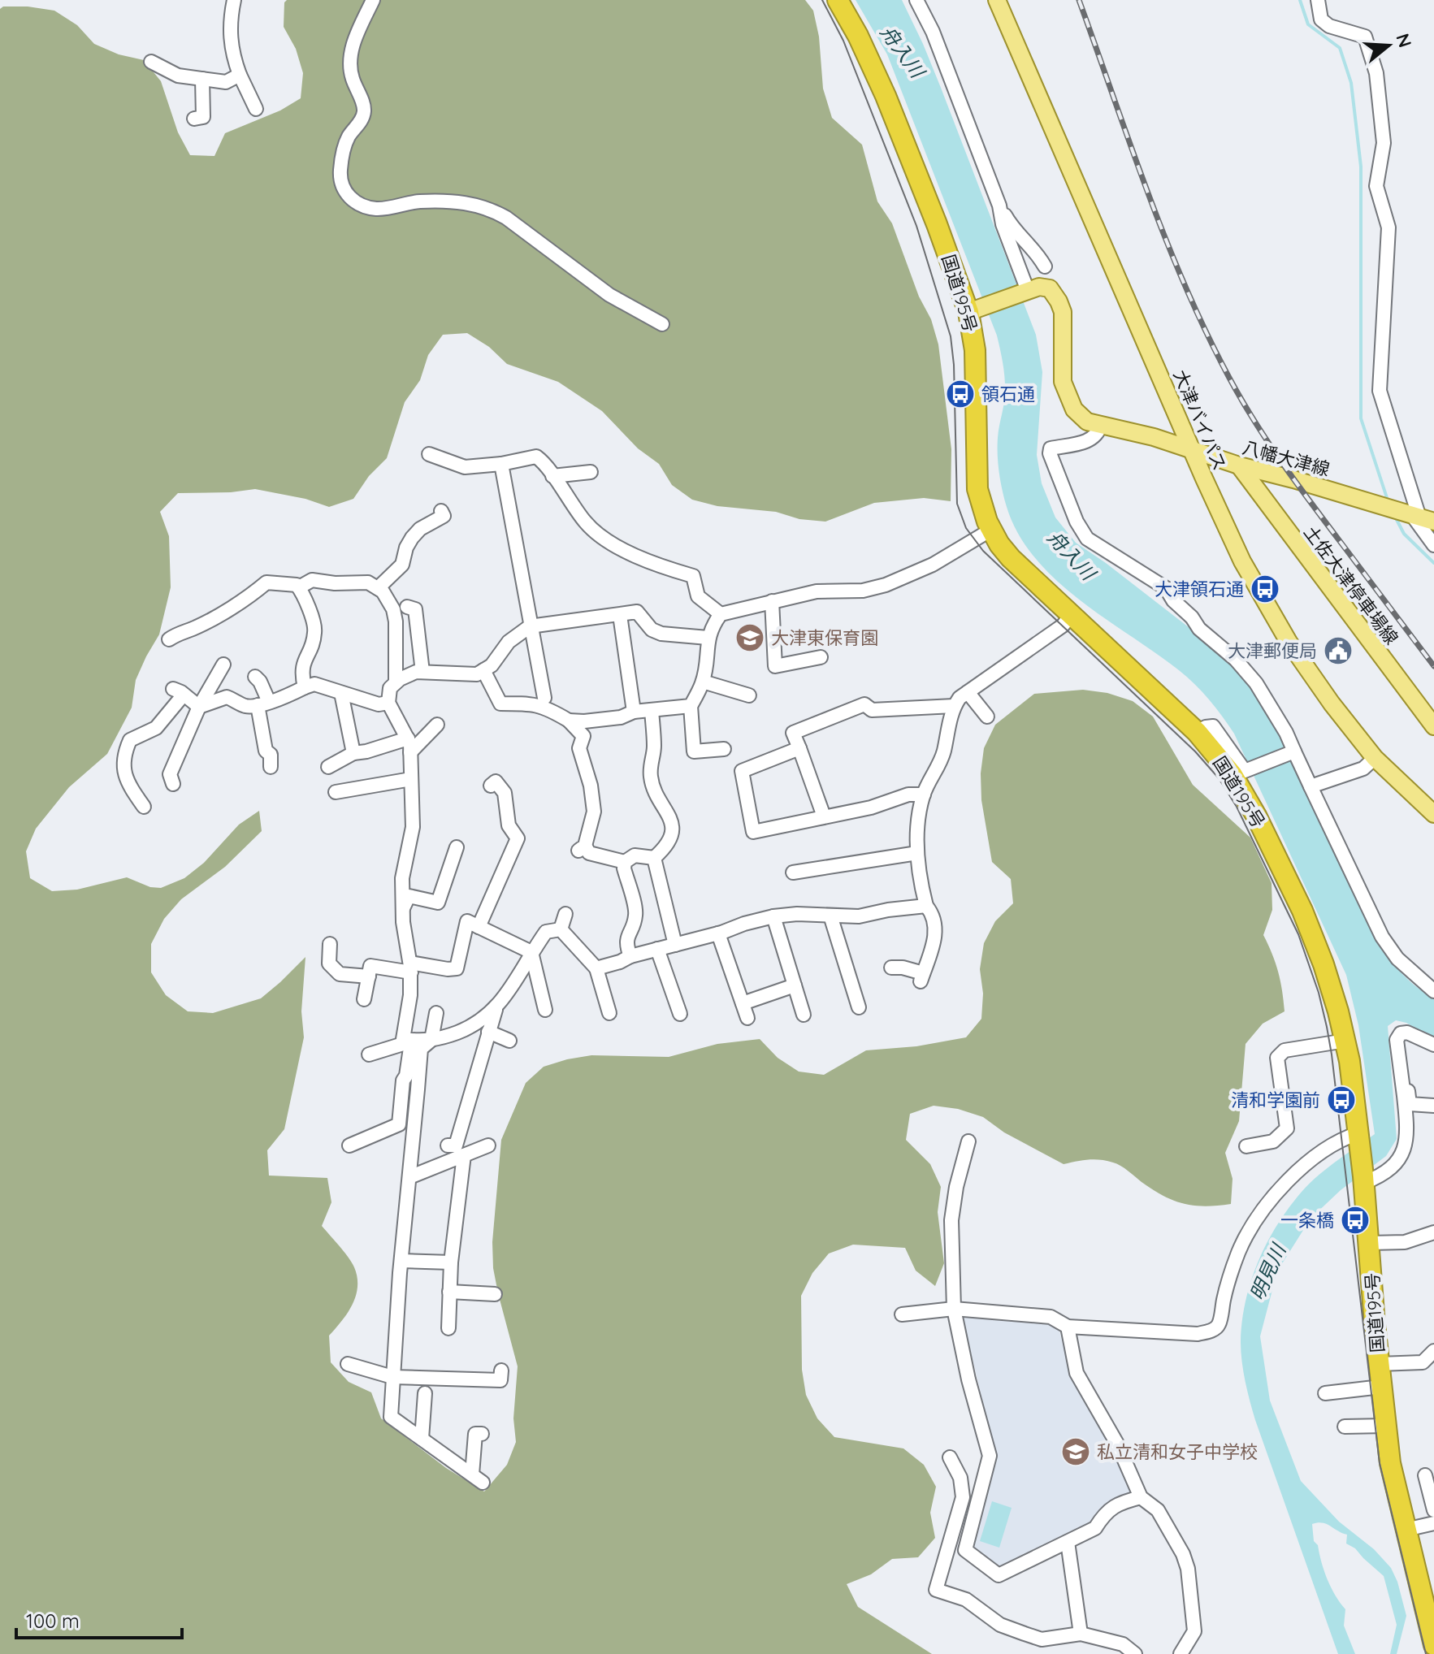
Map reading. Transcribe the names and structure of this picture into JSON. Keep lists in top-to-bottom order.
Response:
{
  "streets": {
    "highway": ["国道195号"],
    "main road": ["大津バイパス", "八幡大津線", "土佐大津停車場線"]
  },
  "crossings": [
    ["大津バイパス", "八幡大津線"],
    ["八幡大津線", "土佐大津停車場線"]
  ],
  "water": ["舟入川", "明見川"],
  "places": {
    "bus stop": [
      "領石通",
      "大津領石通",
      "清和学園前",
      "一条橋"
    ],
    "school or university": ["大津東保育園", "私立清和女子中学校"],
    "public building": ["大津郵便局"]
  },
  "scale_bar": "100 m",
  "north": "right"
}
